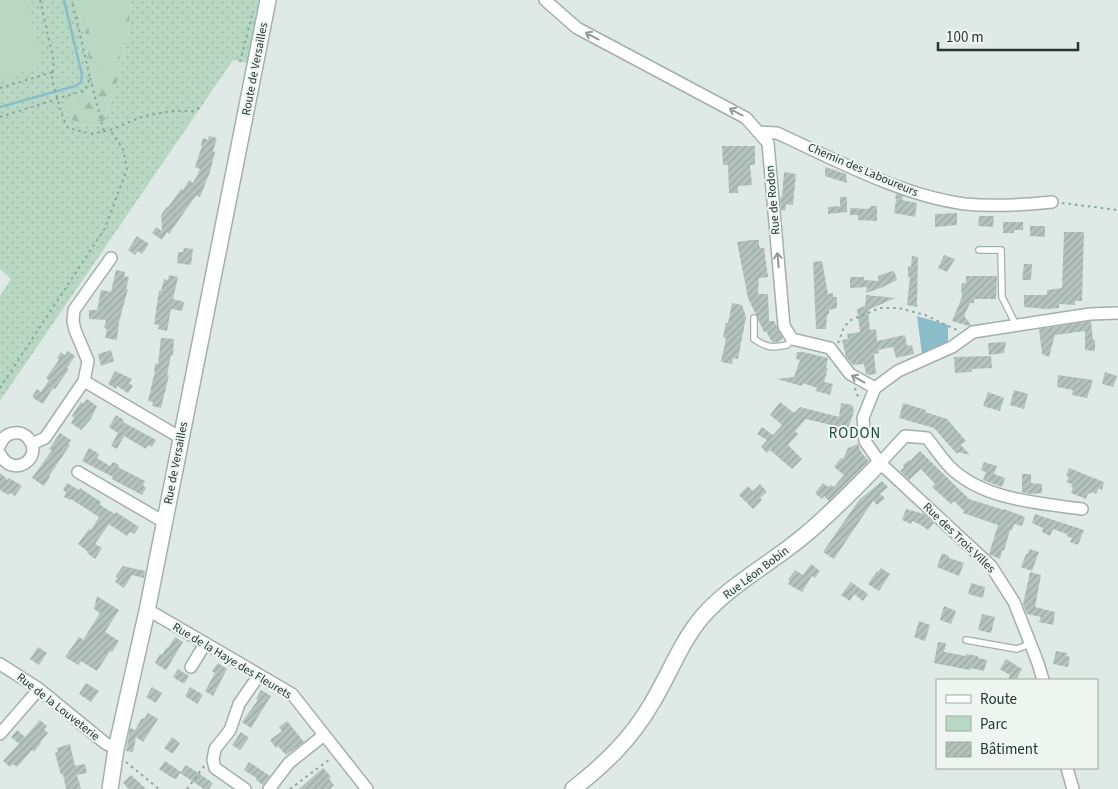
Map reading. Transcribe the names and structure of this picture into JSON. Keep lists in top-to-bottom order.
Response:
{
  "streets": {
    "street": [
      "Route de Versailles",
      "Chemin des Laboureurs",
      "Rue de Rodon",
      "Rue de Versailles",
      "Rue des Trois Villes",
      "Rue Léon Bobin",
      "Rue de la Haye des Fleurets",
      "Rue de la Louveterie"
    ]
  },
  "crossings": [
    ["Route de Versailles", "Rue de Versailles"],
    ["Chemin des Laboureurs", "Rue de Rodon"],
    ["Rue de Versailles", "Rue de la Haye des Fleurets"],
    ["Rue de Versailles", "Rue de la Louveterie"],
    ["Rue des Trois Villes", "Rue Léon Bobin"]
  ],
  "one_way": ["Rue de Rodon"],
  "districts": ["RODON"],
  "legend": ["Route", "Parc", "Bâtiment"],
  "scale_bar": "100 m"
}
